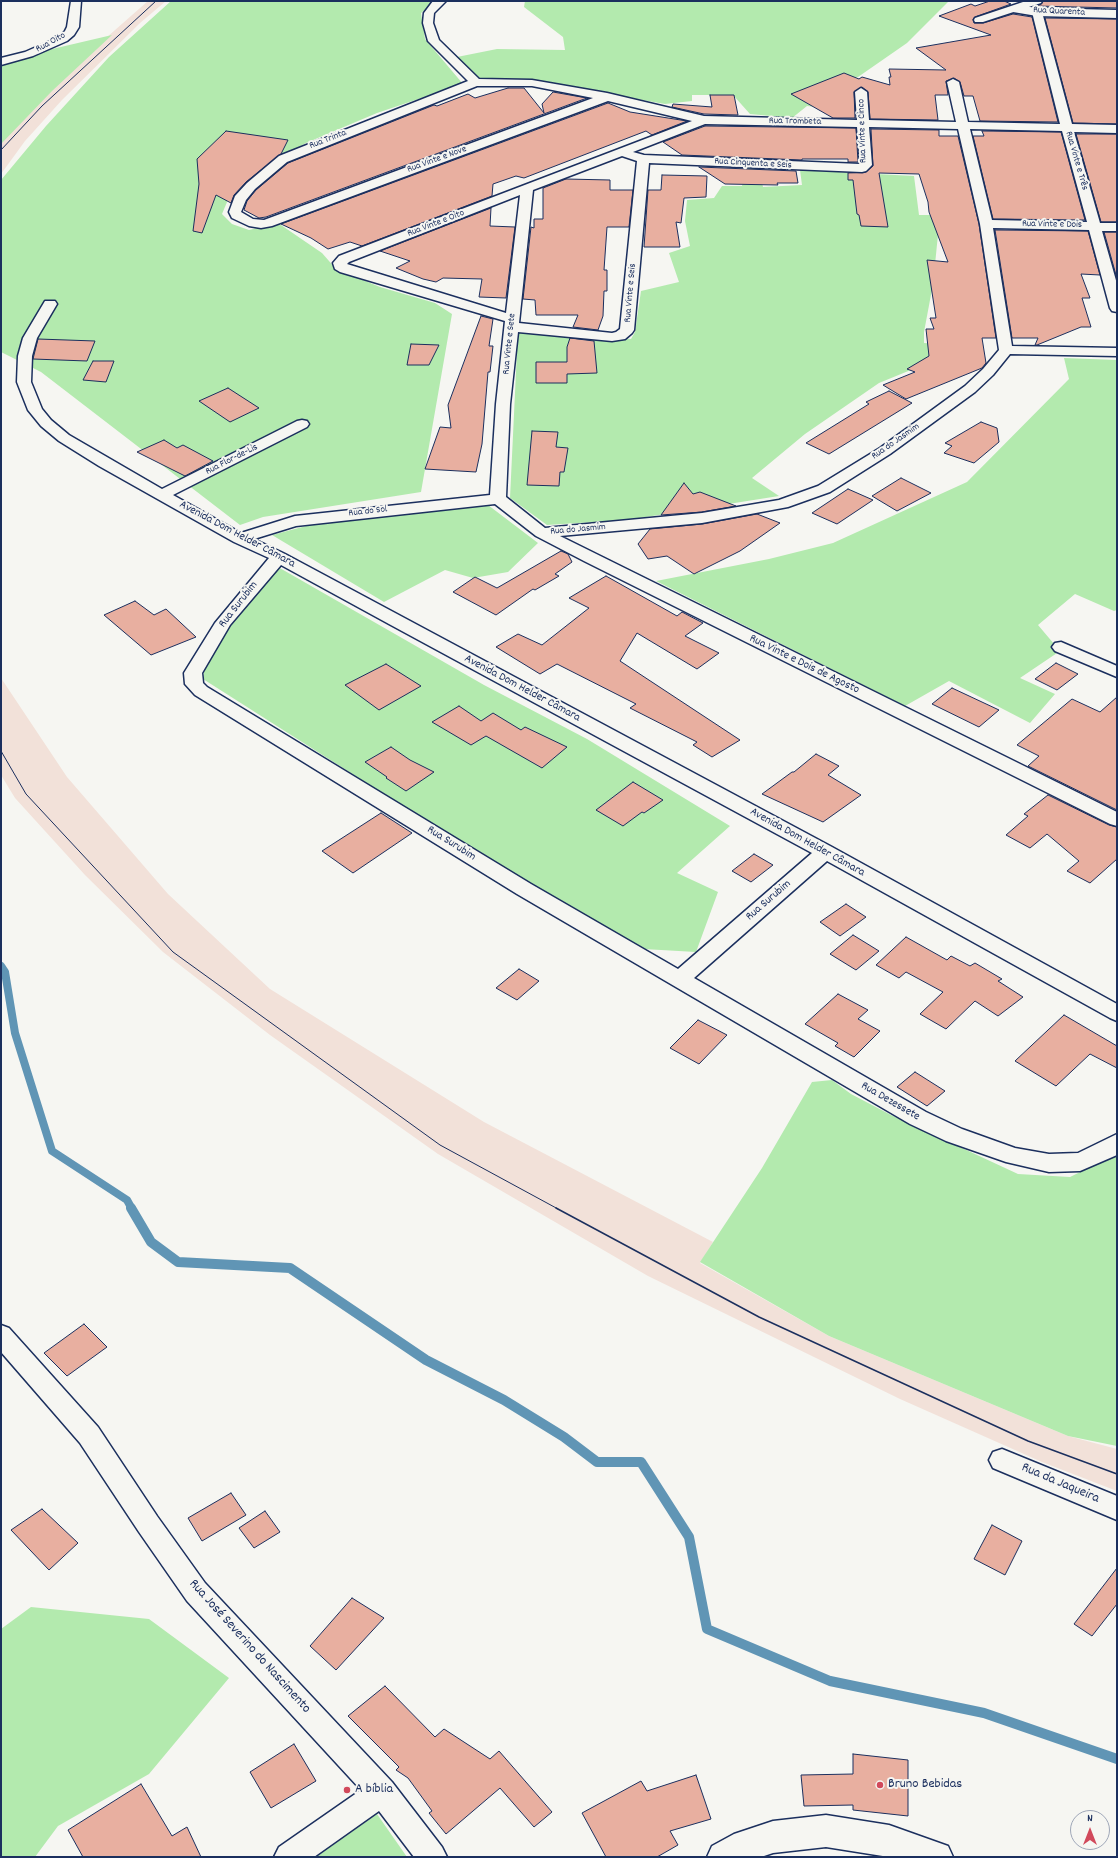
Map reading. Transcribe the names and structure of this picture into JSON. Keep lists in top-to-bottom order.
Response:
{
  "streets": {
    "street": [
      "Rua Quarenta",
      "Rua Oito",
      "Rua Trombeta",
      "Rua Vinte e Cinco",
      "Rua Trinta",
      "Rua Vinte e Nove",
      "Rua Vinte e Três",
      "Rua Cinquenta e Seis",
      "Rua Vinte e Oito",
      "Rua Vinte e Dois",
      "Rua Vinte e Seis",
      "Rua Vinte e Sete",
      "Rua do Jasmim",
      "Rua Flor-de-Lis",
      "Rua do Sol",
      "Avenida Dom Helder Câmara",
      "Rua Surubim",
      "Rua Vinte e Dois de Agosto",
      "Rua Dezessete",
      "Rua da Jaqueira",
      "Rua José Severino do Nascimento"
    ]
  },
  "crossings": [
    ["Rua Quarenta", "Rua Vinte e Três"],
    ["Rua Trombeta", "Rua Vinte e Cinco"],
    ["Rua Trombeta", "Rua Trinta"],
    ["Rua Trombeta", "Rua Vinte e Nove"],
    ["Rua Trombeta", "Rua Vinte e Três"],
    ["Rua Trombeta", "Rua Vinte e Oito"],
    ["Rua Vinte e Cinco", "Rua Cinquenta e Seis"],
    ["Rua Trinta", "Rua Vinte e Nove"],
    ["Rua Vinte e Três", "Rua Vinte e Dois"],
    ["Rua Cinquenta e Seis", "Rua Vinte e Seis"],
    ["Rua Vinte e Oito", "Rua Vinte e Seis"],
    ["Rua Vinte e Oito", "Rua Vinte e Sete"],
    ["Rua Vinte e Seis", "Rua Vinte e Sete"],
    ["Rua Vinte e Sete", "Rua do Sol"],
    ["Rua Vinte e Sete", "Rua Vinte e Dois de Agosto"],
    ["Rua do Jasmim", "Rua Vinte e Dois de Agosto"],
    ["Rua Flor-de-Lis", "Avenida Dom Helder Câmara"],
    ["Rua do Sol", "Avenida Dom Helder Câmara"],
    ["Rua do Sol", "Rua Vinte e Dois de Agosto"],
    ["Avenida Dom Helder Câmara", "Rua Surubim"],
    ["Rua Surubim", "Rua Dezessete"]
  ],
  "places": ["Bruno Bebidas", "A bíblia"],
  "north": "top"
}
